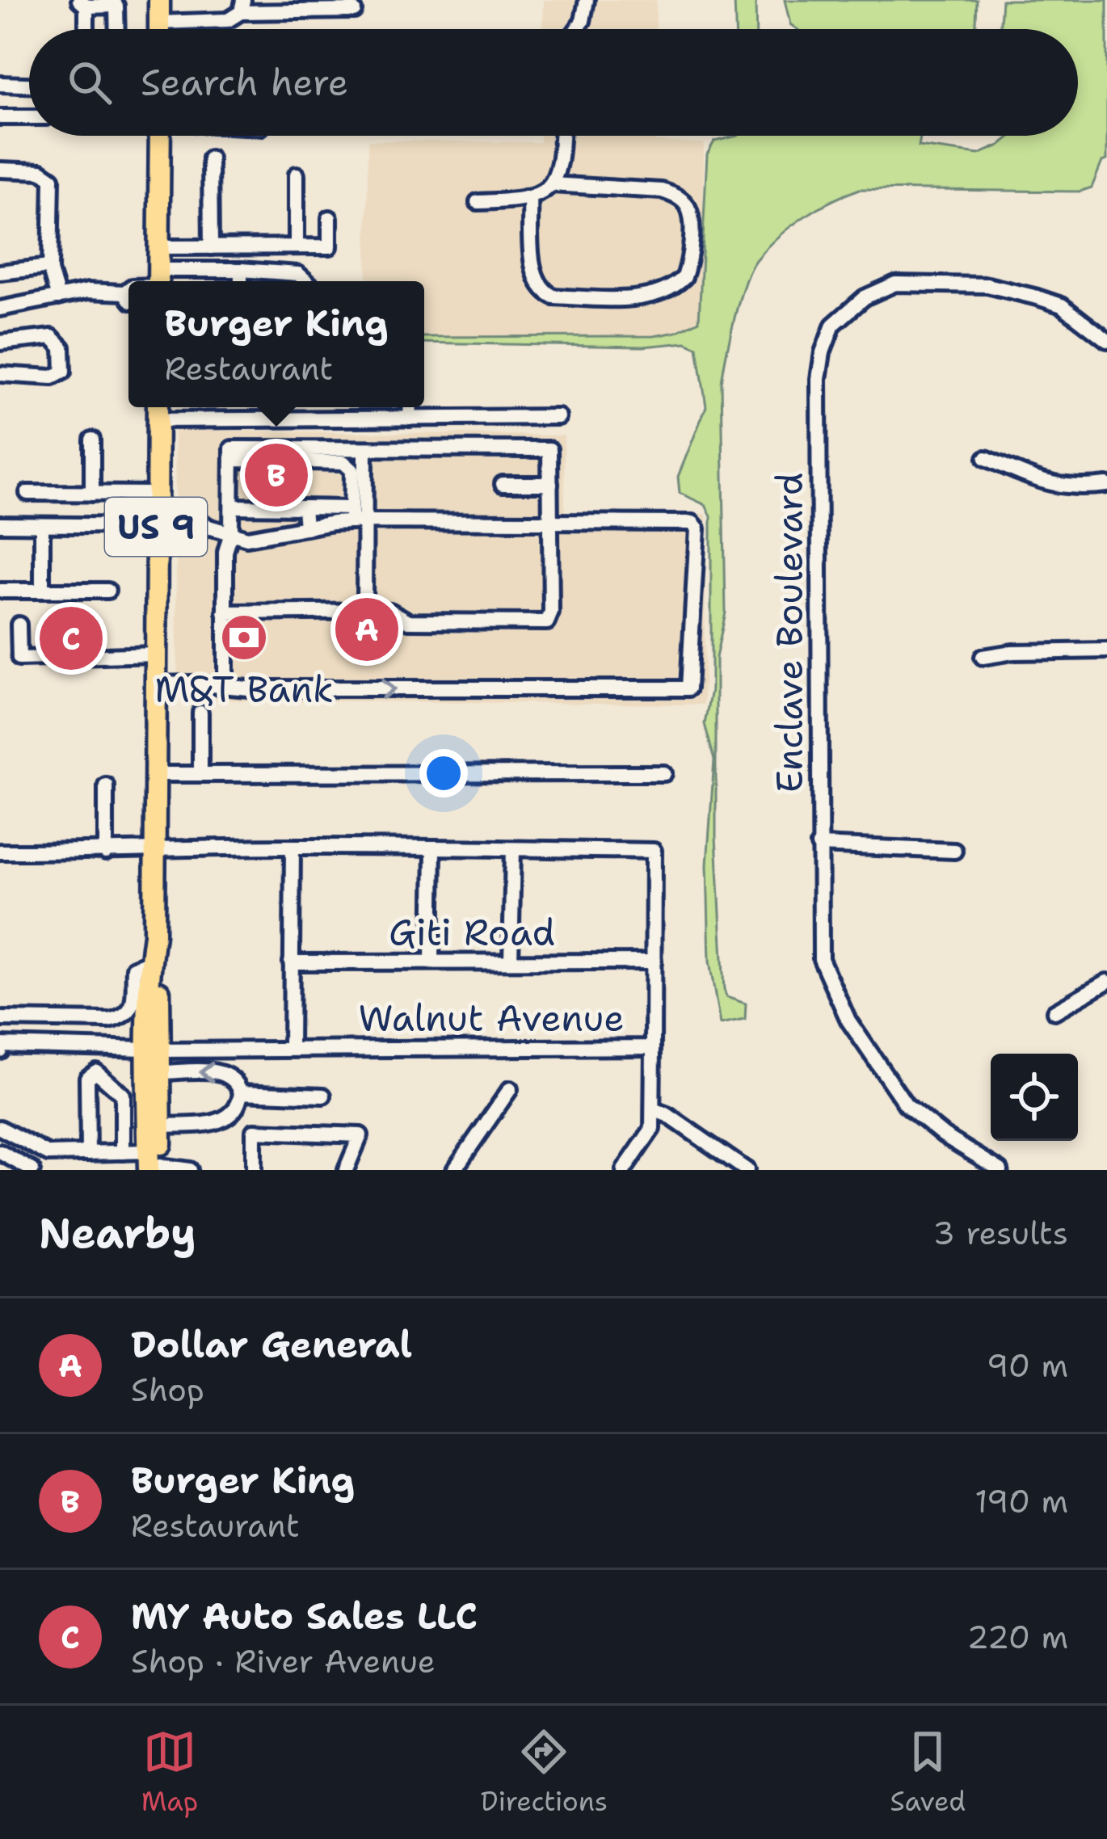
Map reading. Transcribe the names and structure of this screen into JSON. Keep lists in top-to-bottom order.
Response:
{
  "streets": {
    "highway": ["US 9"],
    "street": ["Enclave Boulevard", "Giti Road", "Walnut Avenue"]
  },
  "crossings": [
    ["US 9", "Walnut Avenue"],
    ["Giti Road", "Walnut Avenue"]
  ],
  "places": {
    "bank": ["M&T Bank"]
  },
  "page": {
    "search": "Search here",
    "popup": ["Burger King", "Restaurant"],
    "pins": ["B", "A", "C"],
    "heading": ["Nearby", "3 results"],
    "list": [
      {
        "mark": "A",
        "name": "Dollar General",
        "note": "Shop",
        "value": "90 m"
      },
      {
        "mark": "B",
        "name": "Burger King",
        "note": "Restaurant",
        "value": "190 m"
      },
      {
        "mark": "C",
        "name": "MY Auto Sales LLC",
        "note": "Shop · River Avenue",
        "value": "220 m"
      }
    ],
    "nav": ["Map", "Directions", "Saved"]
  }
}
